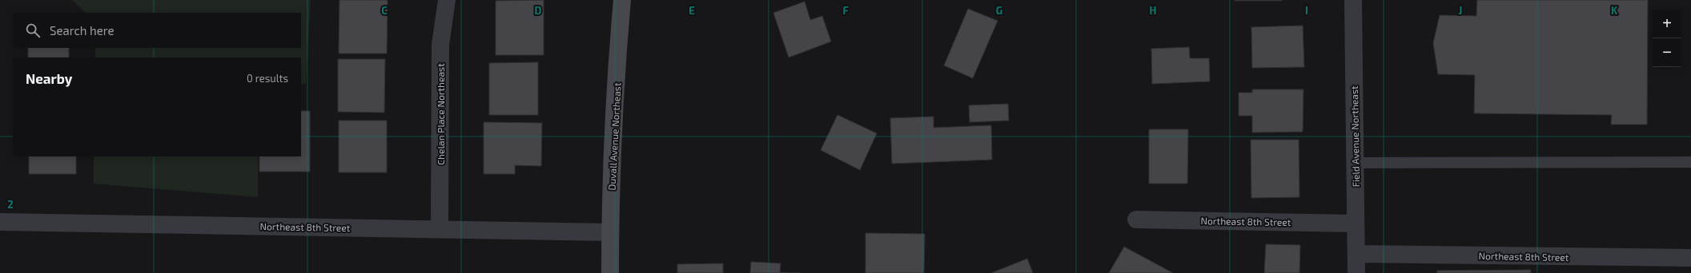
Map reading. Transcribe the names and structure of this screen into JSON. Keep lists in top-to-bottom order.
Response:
{
  "streets": {
    "main road": ["Duvall Avenue Northeast"],
    "street": ["Chelan Place Northeast", "Field Avenue Northeast", "Northeast 8th Street"]
  },
  "crossings": [
    ["Chelan Place Northeast", "Northeast 8th Street"],
    ["Duvall Avenue Northeast", "Northeast 8th Street"],
    ["Field Avenue Northeast", "Northeast 8th Street"]
  ],
  "page": {
    "map_buttons": ["+", "−"],
    "search": "Search here",
    "heading": ["Nearby", "0 results"]
  },
  "grid": {
    "columns": [
      "C",
      "D",
      "E",
      "F",
      "G",
      "H",
      "I",
      "J",
      "K"
    ],
    "rows": ["2"]
  }
}
